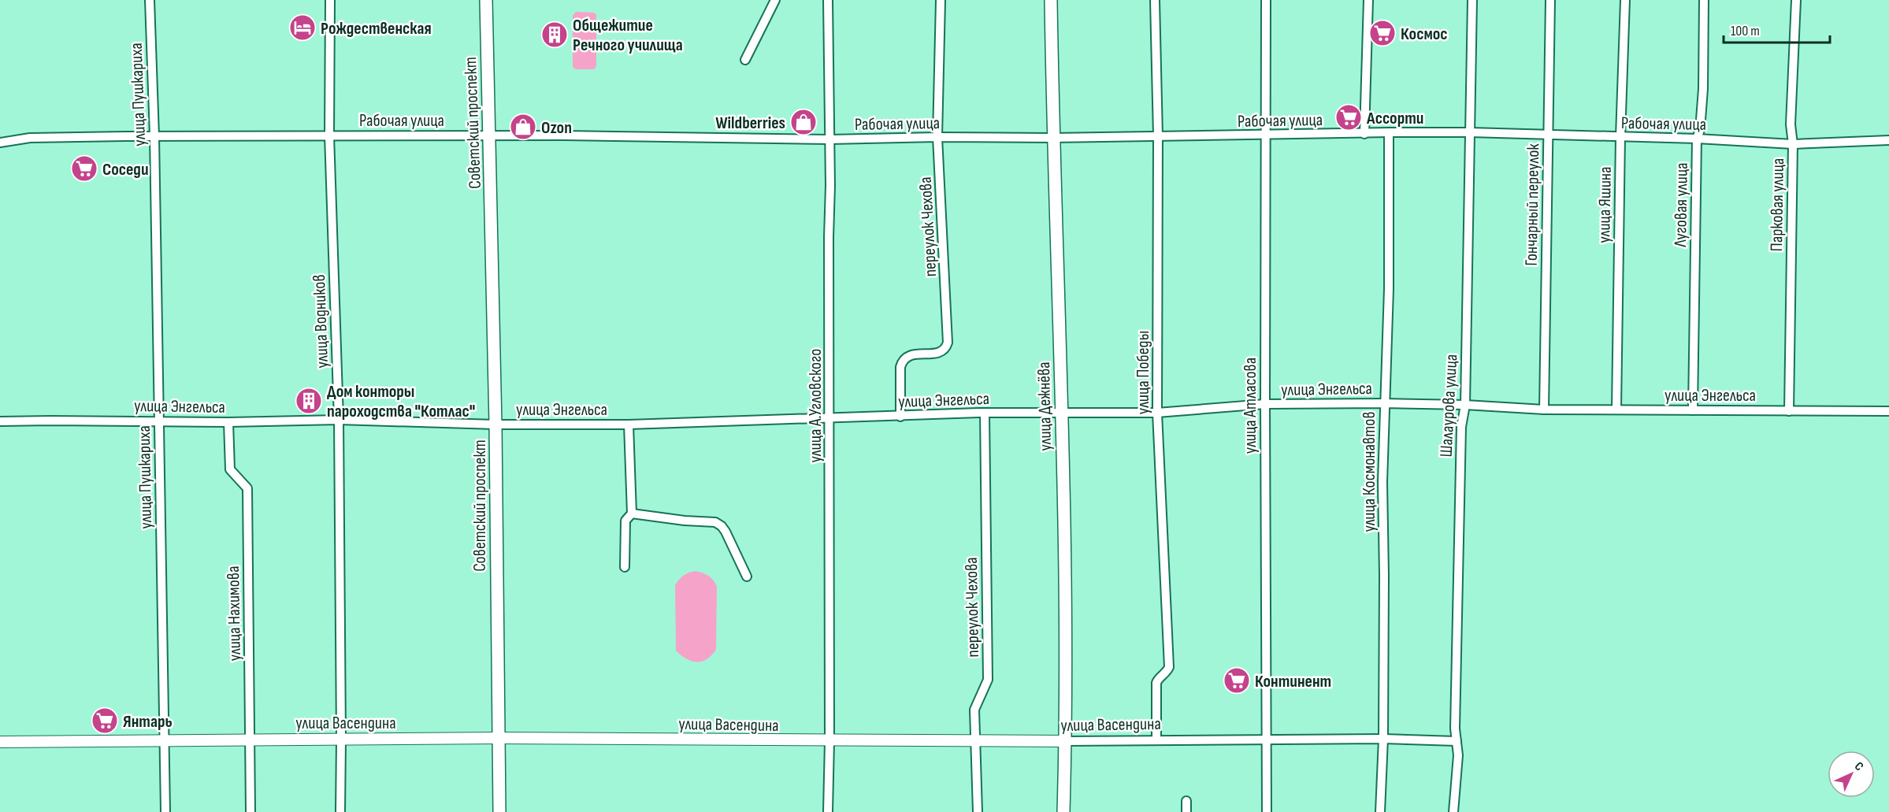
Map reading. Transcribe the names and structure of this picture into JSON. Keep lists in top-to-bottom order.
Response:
{
  "streets": {
    "main road": ["Советский проспект", "улица Дежнёва"],
    "street": [
      "улица Пушкариха",
      "Рабочая улица",
      "Гончарный переулок",
      "улица Яшина",
      "Луговая улица",
      "Парковая улица",
      "переулок Чехова",
      "улица Водников",
      "улица Победы",
      "улица Энгельса",
      "улица А.Угловского",
      "улица Атласова",
      "Шалаурова улица",
      "улица Космонавтов",
      "улица Нахимова",
      "улица Васендина"
    ]
  },
  "crossings": [
    ["улица Пушкариха", "Рабочая улица"],
    ["улица Пушкариха", "улица Энгельса"],
    ["улица Пушкариха", "улица Васендина"],
    ["Рабочая улица", "Советский проспект"],
    ["Рабочая улица", "Гончарный переулок"],
    ["Рабочая улица", "улица Яшина"],
    ["Рабочая улица", "Луговая улица"],
    ["Рабочая улица", "Парковая улица"],
    ["Рабочая улица", "переулок Чехова"],
    ["Рабочая улица", "улица Водников"],
    ["Рабочая улица", "улица Победы"],
    ["Рабочая улица", "улица А.Угловского"],
    ["Рабочая улица", "улица Атласова"],
    ["Рабочая улица", "Шалаурова улица"],
    ["Рабочая улица", "улица Дежнёва"],
    ["Рабочая улица", "улица Космонавтов"],
    ["Советский проспект", "улица Энгельса"],
    ["Советский проспект", "улица Васендина"],
    ["Гончарный переулок", "улица Энгельса"],
    ["улица Яшина", "улица Энгельса"],
    ["Луговая улица", "улица Энгельса"],
    ["Парковая улица", "улица Энгельса"],
    ["переулок Чехова", "улица Энгельса"],
    ["переулок Чехова", "улица Васендина"],
    ["улица Водников", "улица Энгельса"],
    ["улица Водников", "улица Васендина"],
    ["улица Победы", "улица Энгельса"],
    ["улица Победы", "улица Васендина"],
    ["улица Энгельса", "улица А.Угловского"],
    ["улица Энгельса", "улица Атласова"],
    ["улица Энгельса", "Шалаурова улица"],
    ["улица Энгельса", "улица Дежнёва"],
    ["улица Энгельса", "улица Космонавтов"],
    ["улица Энгельса", "улица Нахимова"],
    ["улица А.Угловского", "улица Васендина"],
    ["улица Атласова", "улица Васендина"],
    ["Шалаурова улица", "улица Васендина"],
    ["улица Дежнёва", "улица Васендина"],
    ["улица Космонавтов", "улица Васендина"],
    ["улица Нахимова", "улица Васендина"]
  ],
  "places": {
    "hotel": ["Рождественская"],
    "supermarket": [
      "Космос",
      "Ассорти",
      "Соседи",
      "Континент",
      "Янтарь"
    ],
    "building": ["Общежитие Речного училища", "Дом конторы пароходства \"Котлас\""],
    "shop": ["Wildberries", "Ozon"]
  },
  "scale_bar": "100 m",
  "north": "top right"
}
